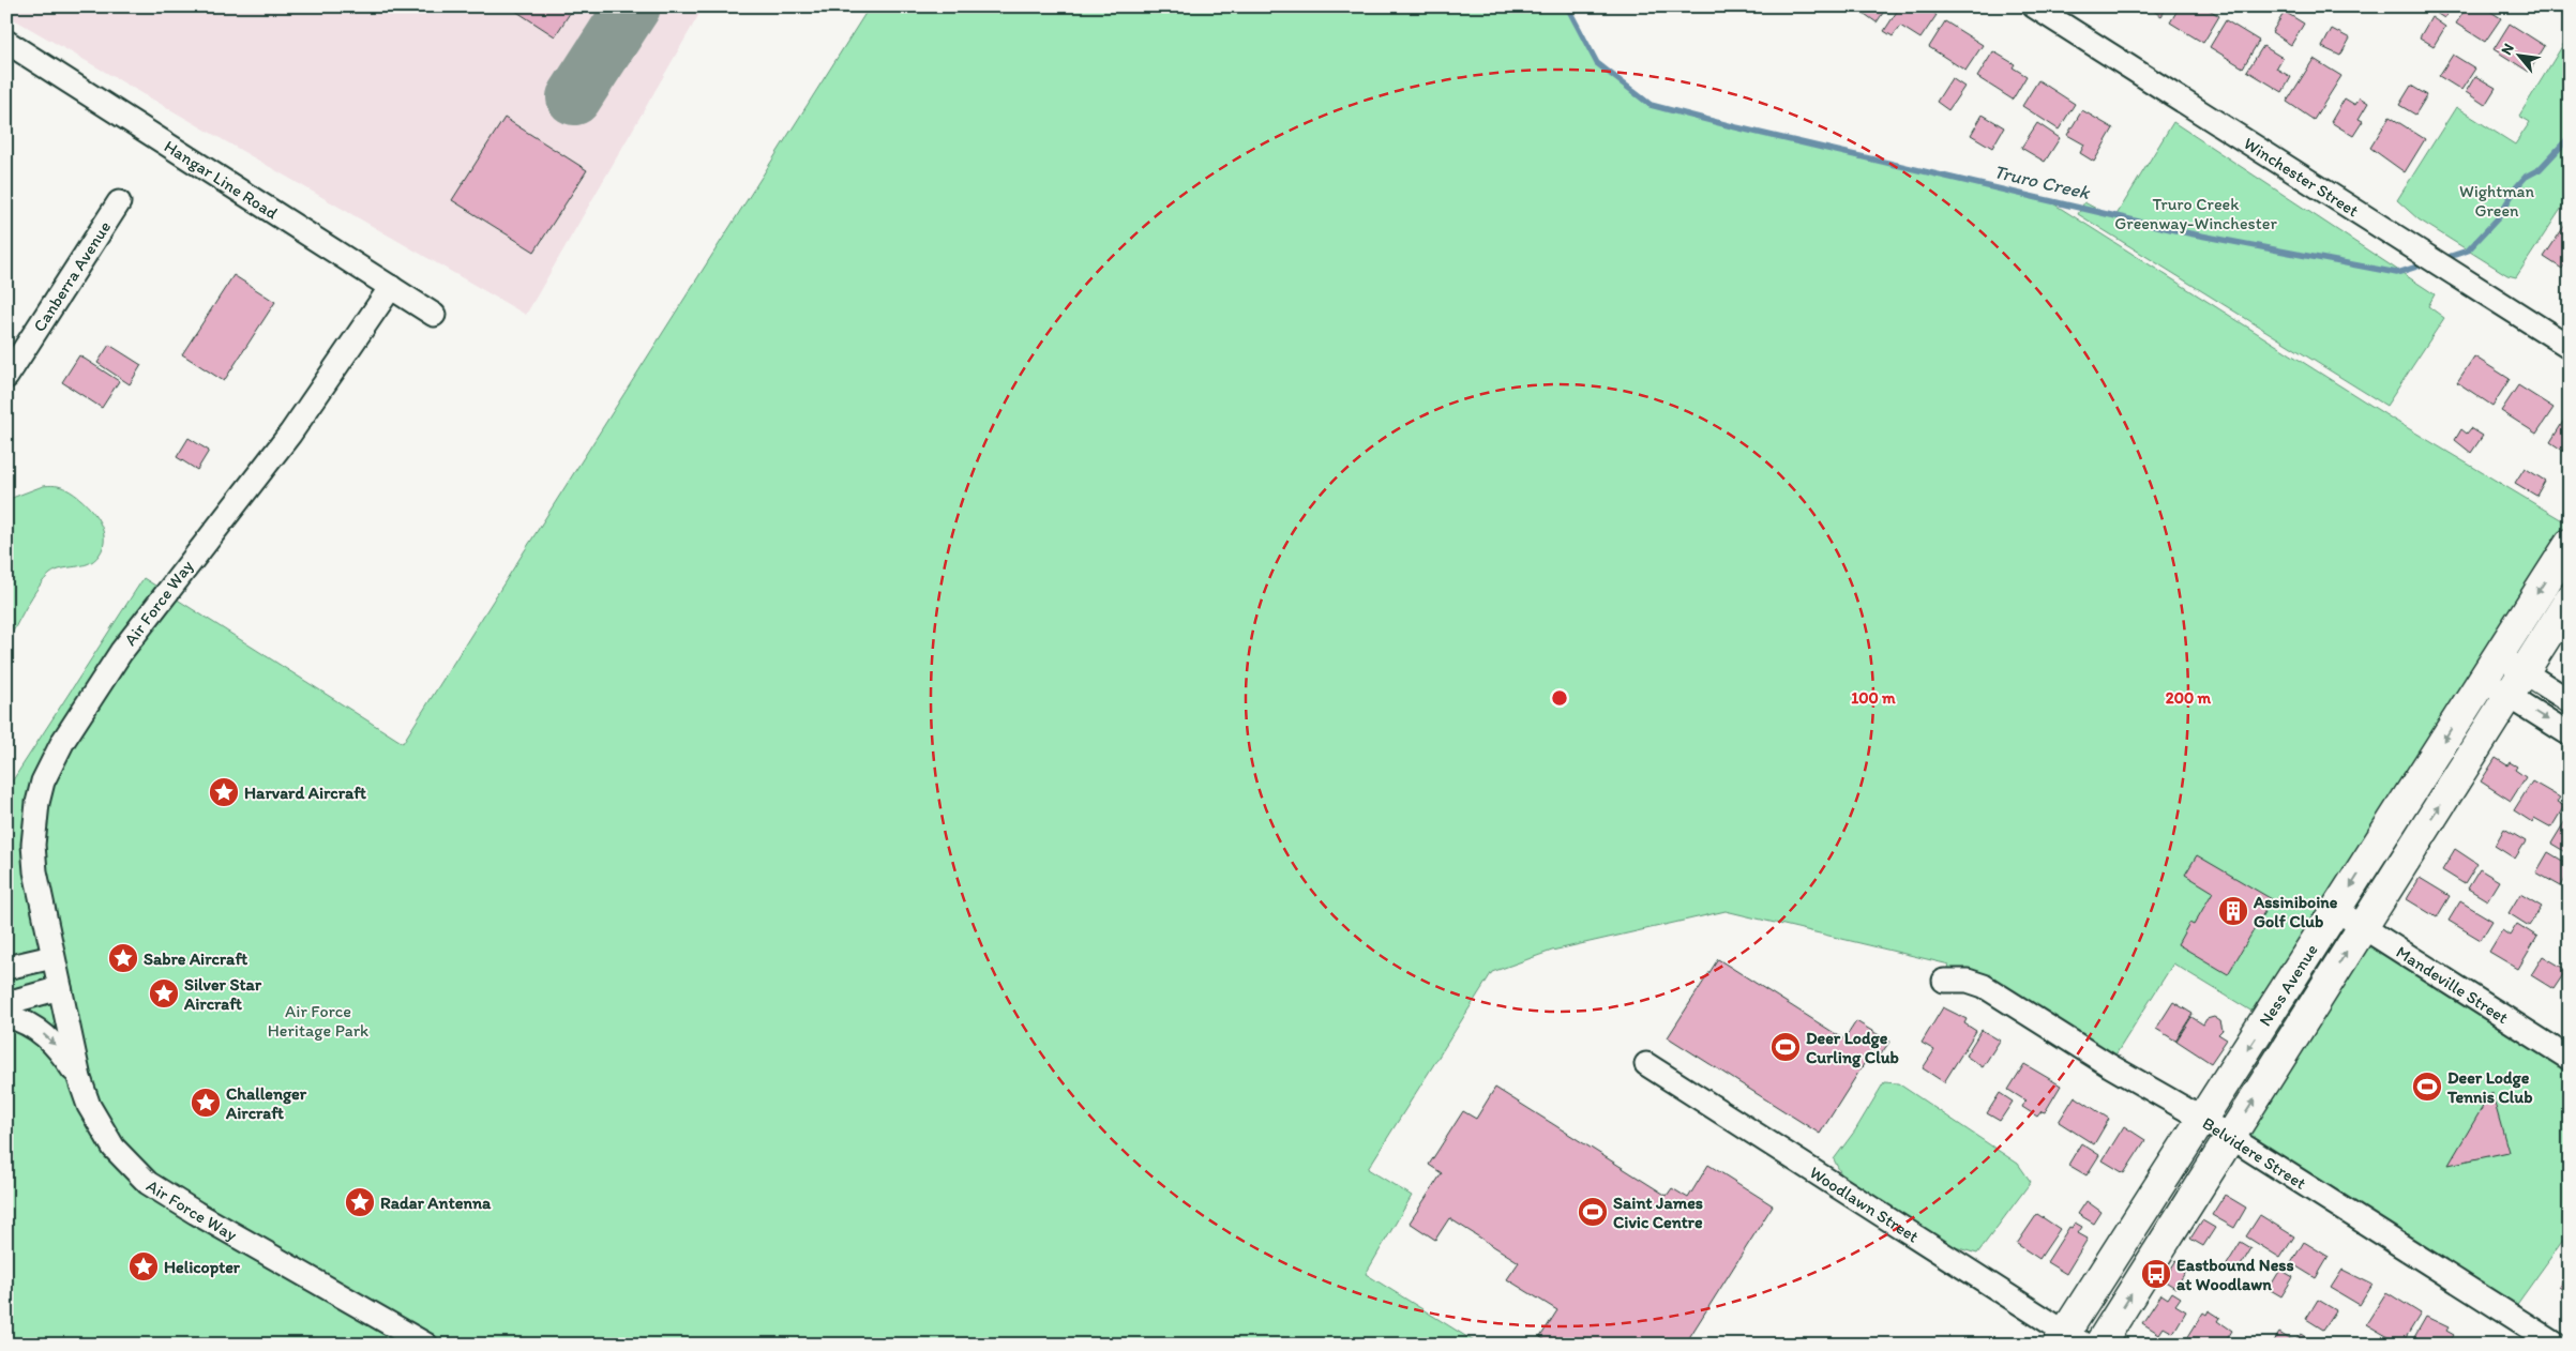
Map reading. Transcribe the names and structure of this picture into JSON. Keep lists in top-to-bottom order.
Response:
{
  "streets": {
    "main road": ["Ness Avenue"],
    "street": [
      "Hangar Line Road",
      "Winchester Street",
      "Canberra Avenue",
      "Air Force Way",
      "Mandeville Street",
      "Belvidere Street",
      "Woodlawn Street"
    ]
  },
  "crossings": [
    ["Hangar Line Road", "Air Force Way"],
    ["Ness Avenue", "Mandeville Street"],
    ["Ness Avenue", "Belvidere Street"],
    ["Ness Avenue", "Woodlawn Street"]
  ],
  "water": ["Truro Creek"],
  "parks": ["Wightman Green", "Truro Creek Greenway-Winchester", "Air Force Heritage Park"],
  "places": {
    "place": [
      "Harvard Aircraft",
      "Sabre Aircraft",
      "Silver Star Aircraft",
      "Challenger Aircraft",
      "Radar Antenna",
      "Helicopter"
    ],
    "building": ["Assiniboine Golf Club"],
    "sports": ["Deer Lodge Curling Club", "Deer Lodge Tennis Club", "Saint James Civic Centre"],
    "bus stop": ["Eastbound Ness at Woodlawn"]
  },
  "north": "top left",
  "rings": ["100 m", "200 m"]
}
